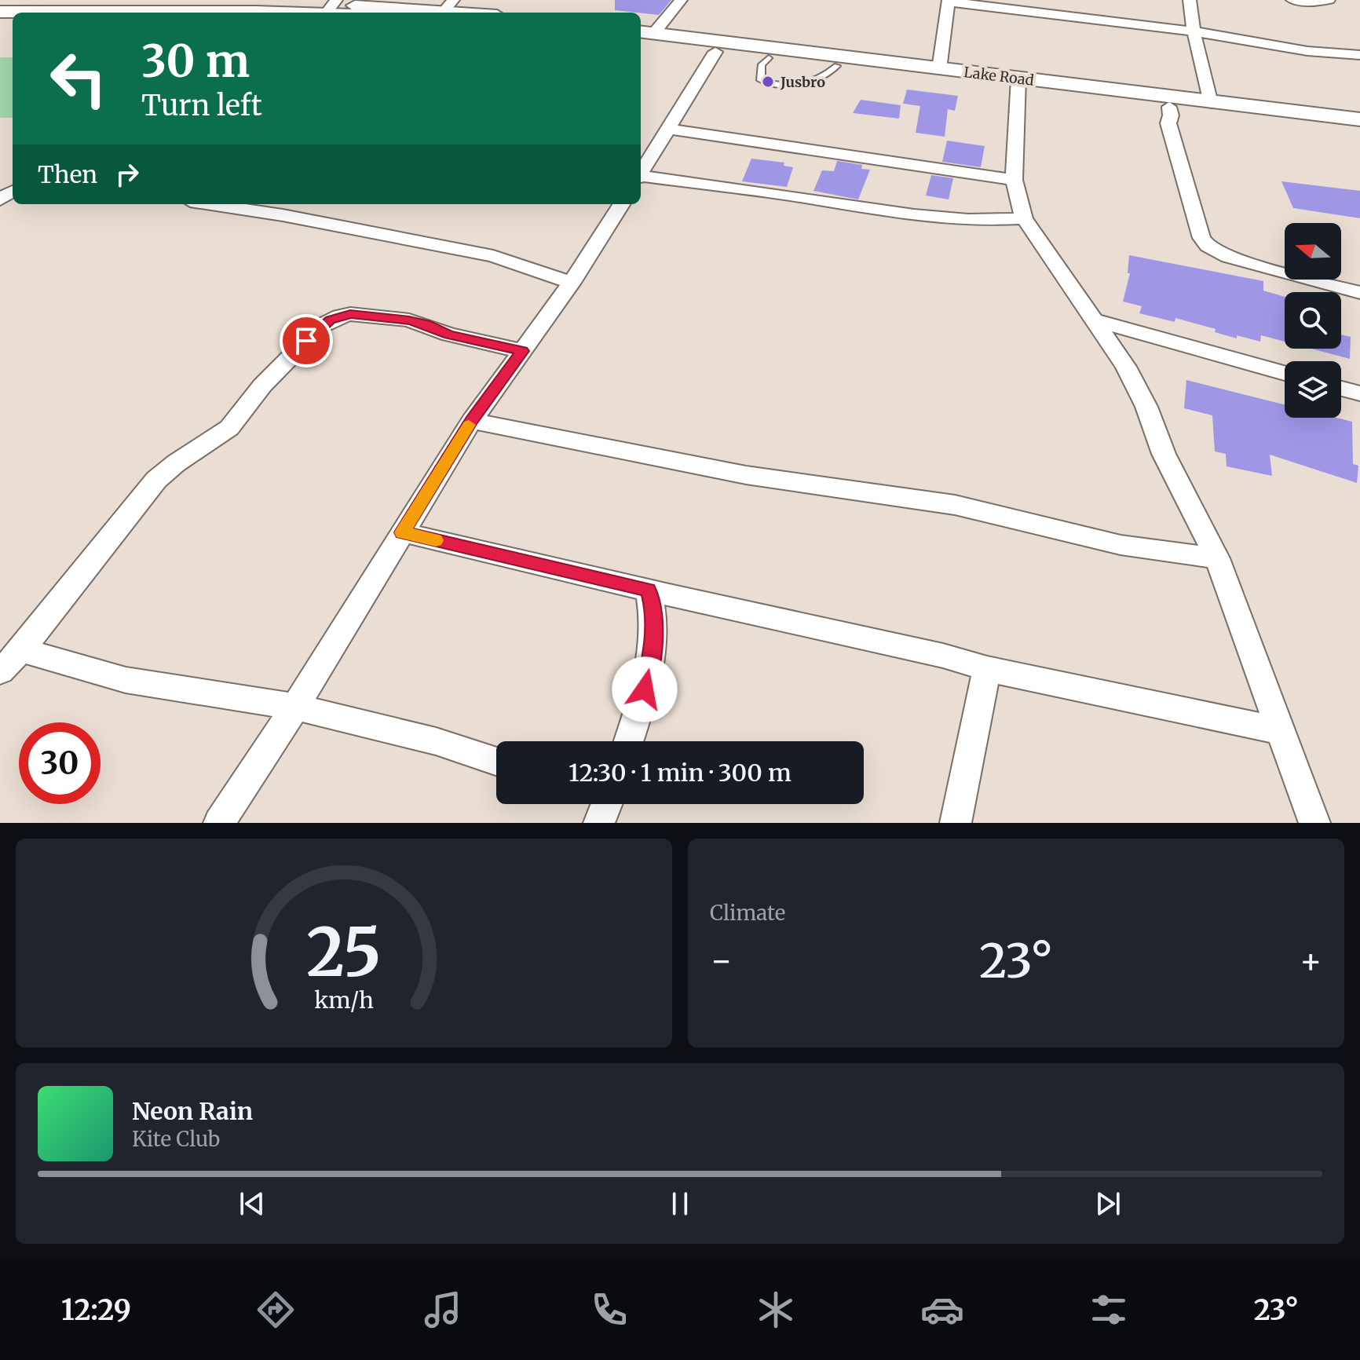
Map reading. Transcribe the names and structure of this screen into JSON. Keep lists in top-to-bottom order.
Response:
{
  "streets": {
    "main road": ["Lake Road"]
  },
  "places": ["Jusbro"],
  "north": "left",
  "page": {
    "turn": ["30 m", "Turn left"],
    "then": "Then",
    "limit": "30",
    "trip": "12:30 · 1 min · 300 m",
    "tile": "Climate",
    "heat": ["−", "23°", "+"],
    "song": ["Neon Rain", "Kite Club"],
    "tabs": ["12:29", "23°"],
    "gauge": ["25", "km/h"]
  }
}
